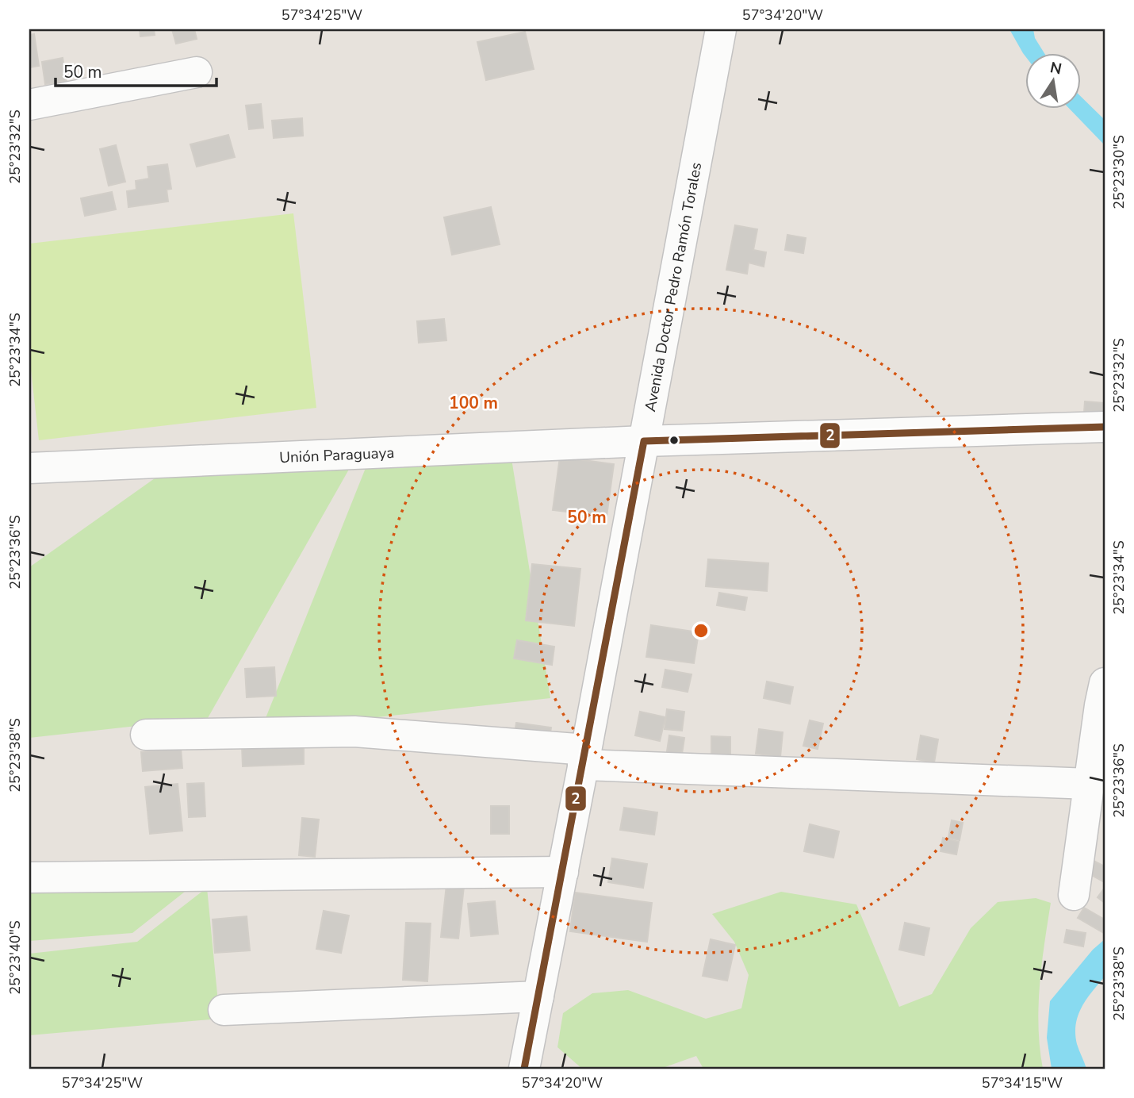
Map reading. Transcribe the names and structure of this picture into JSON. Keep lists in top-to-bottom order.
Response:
{
  "streets": {
    "street": ["Avenida Doctor Pedro Ramón Torales", "Unión Paraguaya"]
  },
  "crossings": [
    ["Avenida Doctor Pedro Ramón Torales", "Unión Paraguaya"]
  ],
  "lines": ["transit line 2"],
  "scale_bar": "50 m",
  "north": "top",
  "coordinates": [
    "57°34'25\"W",
    "57°34'20\"W",
    "25°23'32\"S",
    "25°23'30\"S",
    "25°23'34\"S",
    "25°23'36\"S",
    "25°23'38\"S",
    "25°23'40\"S",
    "57°34'15\"W"
  ],
  "rings": ["100 m", "50 m"]
}
